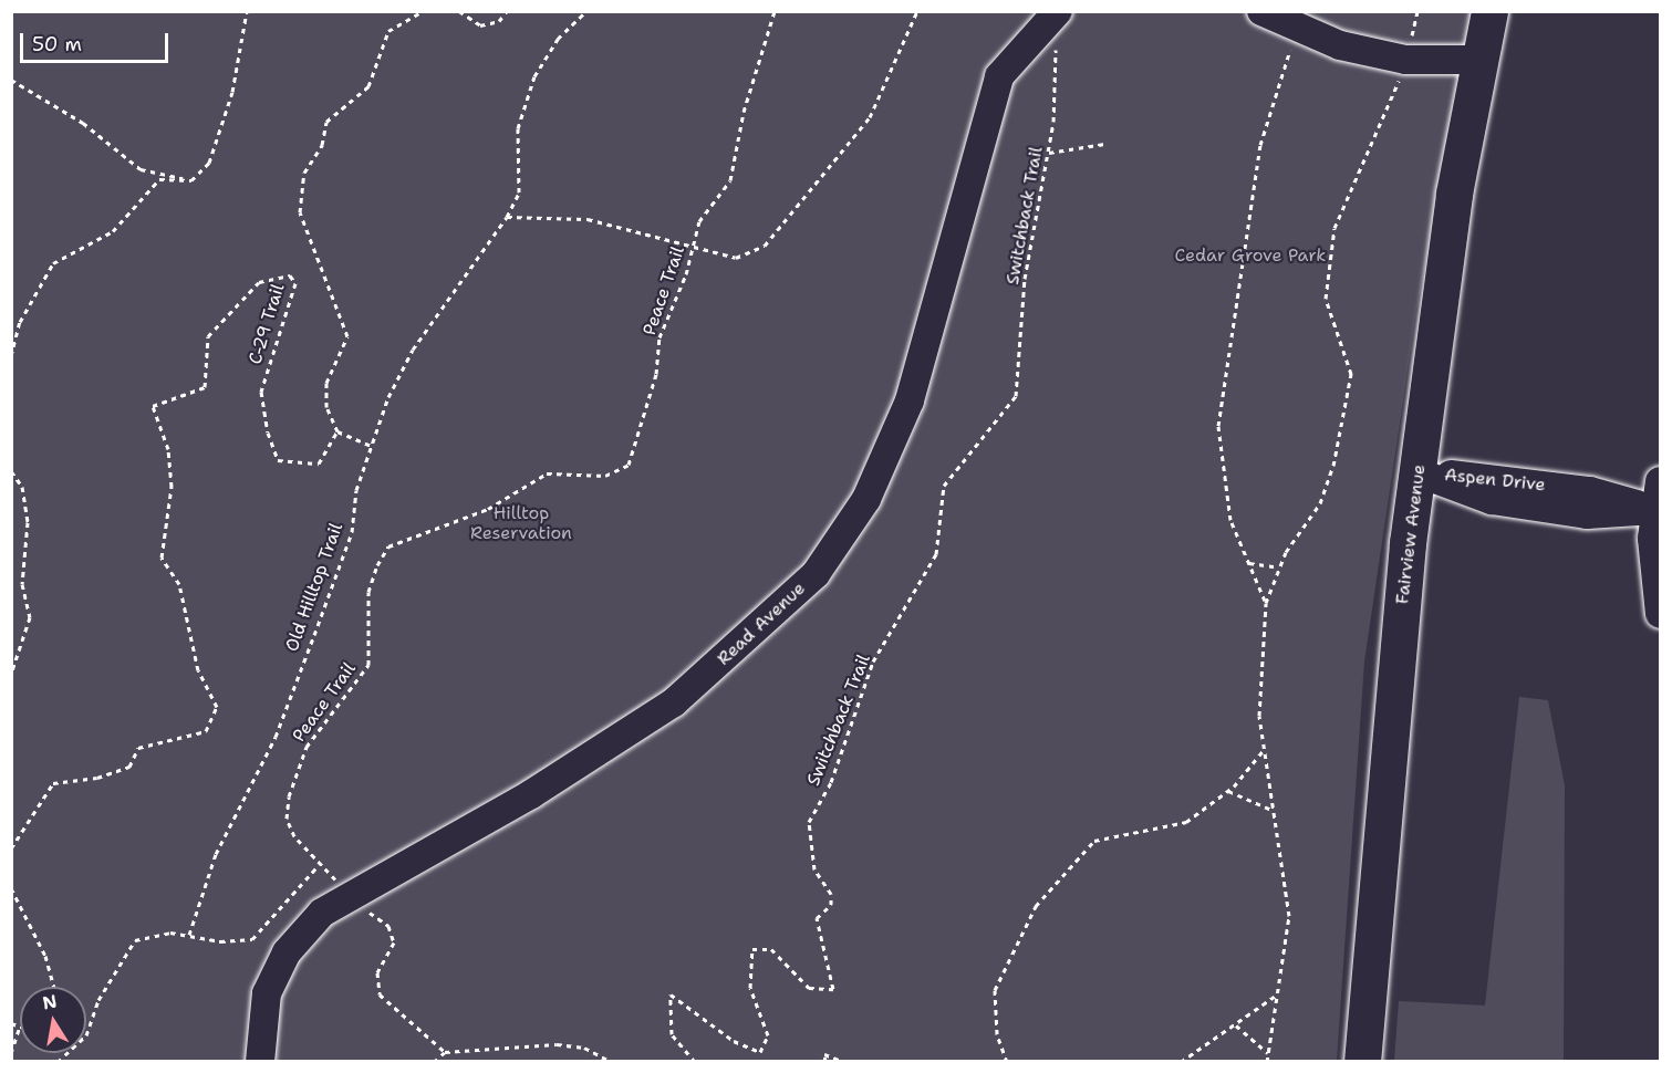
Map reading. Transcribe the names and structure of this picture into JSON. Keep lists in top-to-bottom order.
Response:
{
  "streets": {
    "main road": ["Fairview Avenue"],
    "street": ["Aspen Drive", "Read Avenue"],
    "path": [
      "Switchback Trail",
      "Peace Trail",
      "C-29 Trail",
      "Old Hilltop Trail"
    ]
  },
  "crossings": [
    ["Switchback Trail", "Read Avenue"],
    ["Peace Trail", "Read Avenue"],
    ["Aspen Drive", "Fairview Avenue"]
  ],
  "parks": ["Cedar Grove Park", "Hilltop Reservation"],
  "scale_bar": "50 m",
  "north": "top"
}
